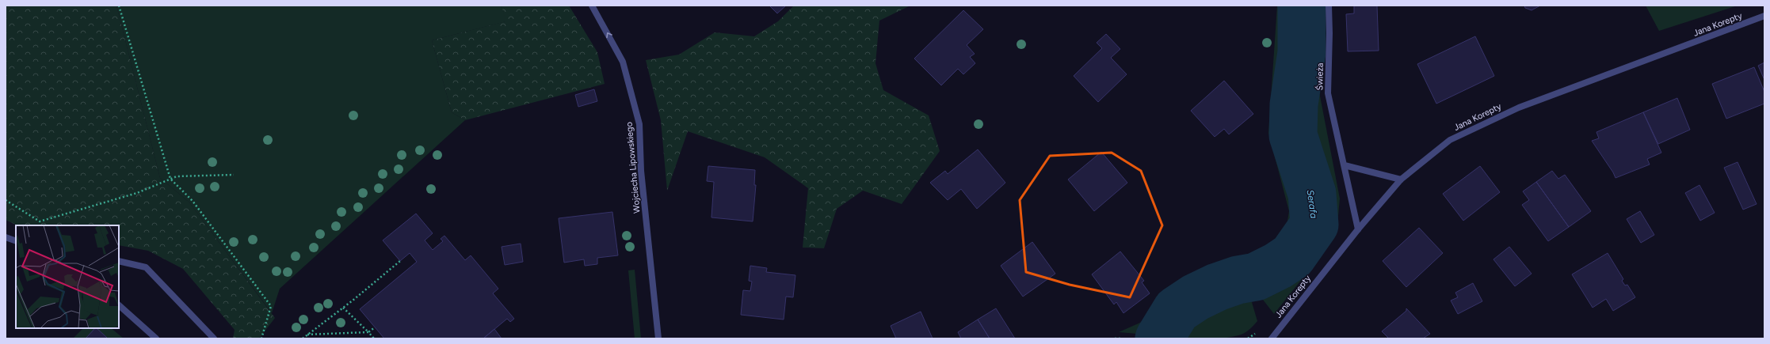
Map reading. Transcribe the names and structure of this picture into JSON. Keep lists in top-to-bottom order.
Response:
{
  "streets": {
    "street": ["Jana Korepty", "Świeża", "Wojciecha Lipowskiego"]
  },
  "crossings": [
    ["Jana Korepty", "Świeża"]
  ],
  "one_way": ["Wojciecha Lipowskiego"],
  "water": ["Serafa"]
}
